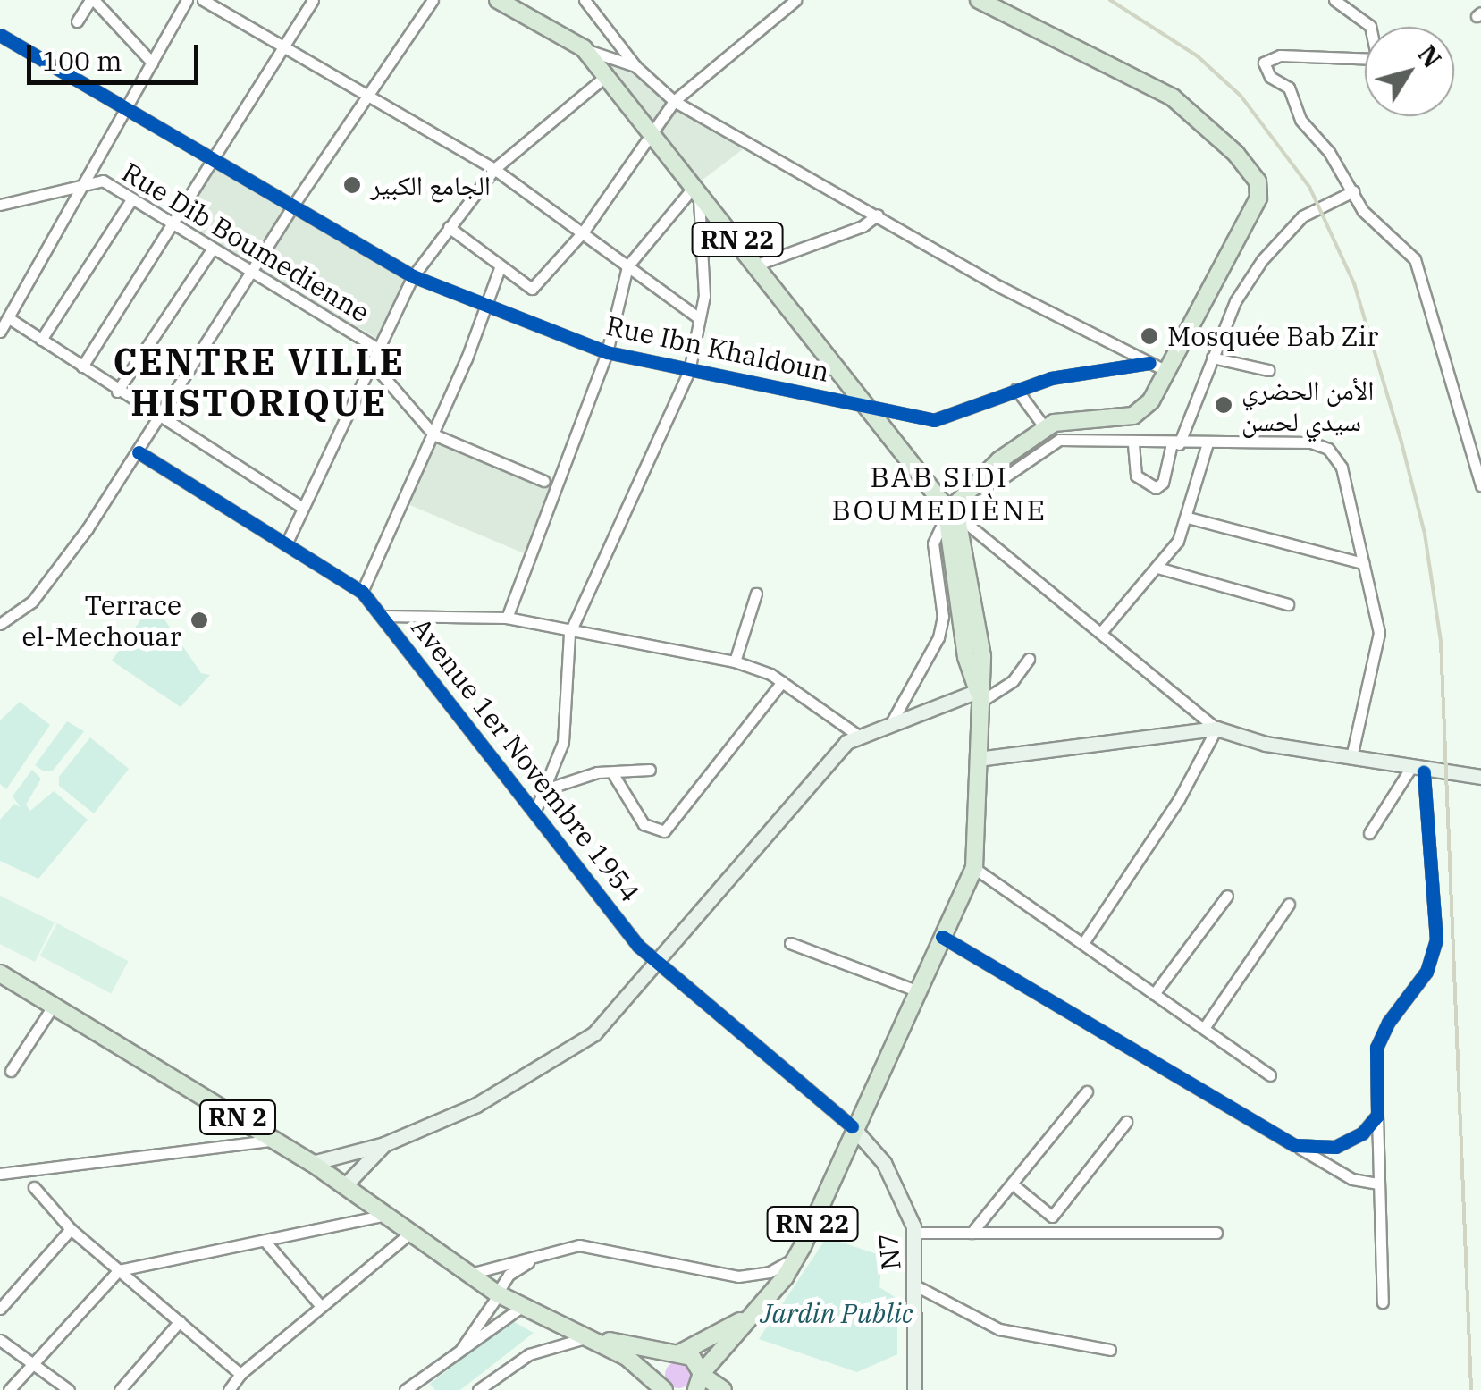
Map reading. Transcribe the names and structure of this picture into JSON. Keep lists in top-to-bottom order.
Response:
{
  "streets": {
    "main road": ["RN 22", "RN 2", "N7"],
    "street": ["Rue Dib Boumedienne", "Rue Ibn Khaldoun", "Avenue 1er Novembre 1954"]
  },
  "crossings": [
    ["RN 22", "Rue Ibn Khaldoun"],
    ["RN 22", "Avenue 1er Novembre 1954"],
    ["RN 22", "RN 2"],
    ["RN 22", "N7"],
    ["Avenue 1er Novembre 1954", "N7"]
  ],
  "districts": ["CENTRE VILLE HISTORIQUE", "BAB SIDI BOUMEDIÈNE"],
  "parks": ["Jardin Public"],
  "places": [
    "الجامع الكبير",
    "Mosquée Bab Zir",
    "الأمن الحضري سيدي لحسن",
    "Terrace el-Mechouar"
  ],
  "scale_bar": "100 m",
  "north": "top right"
}
